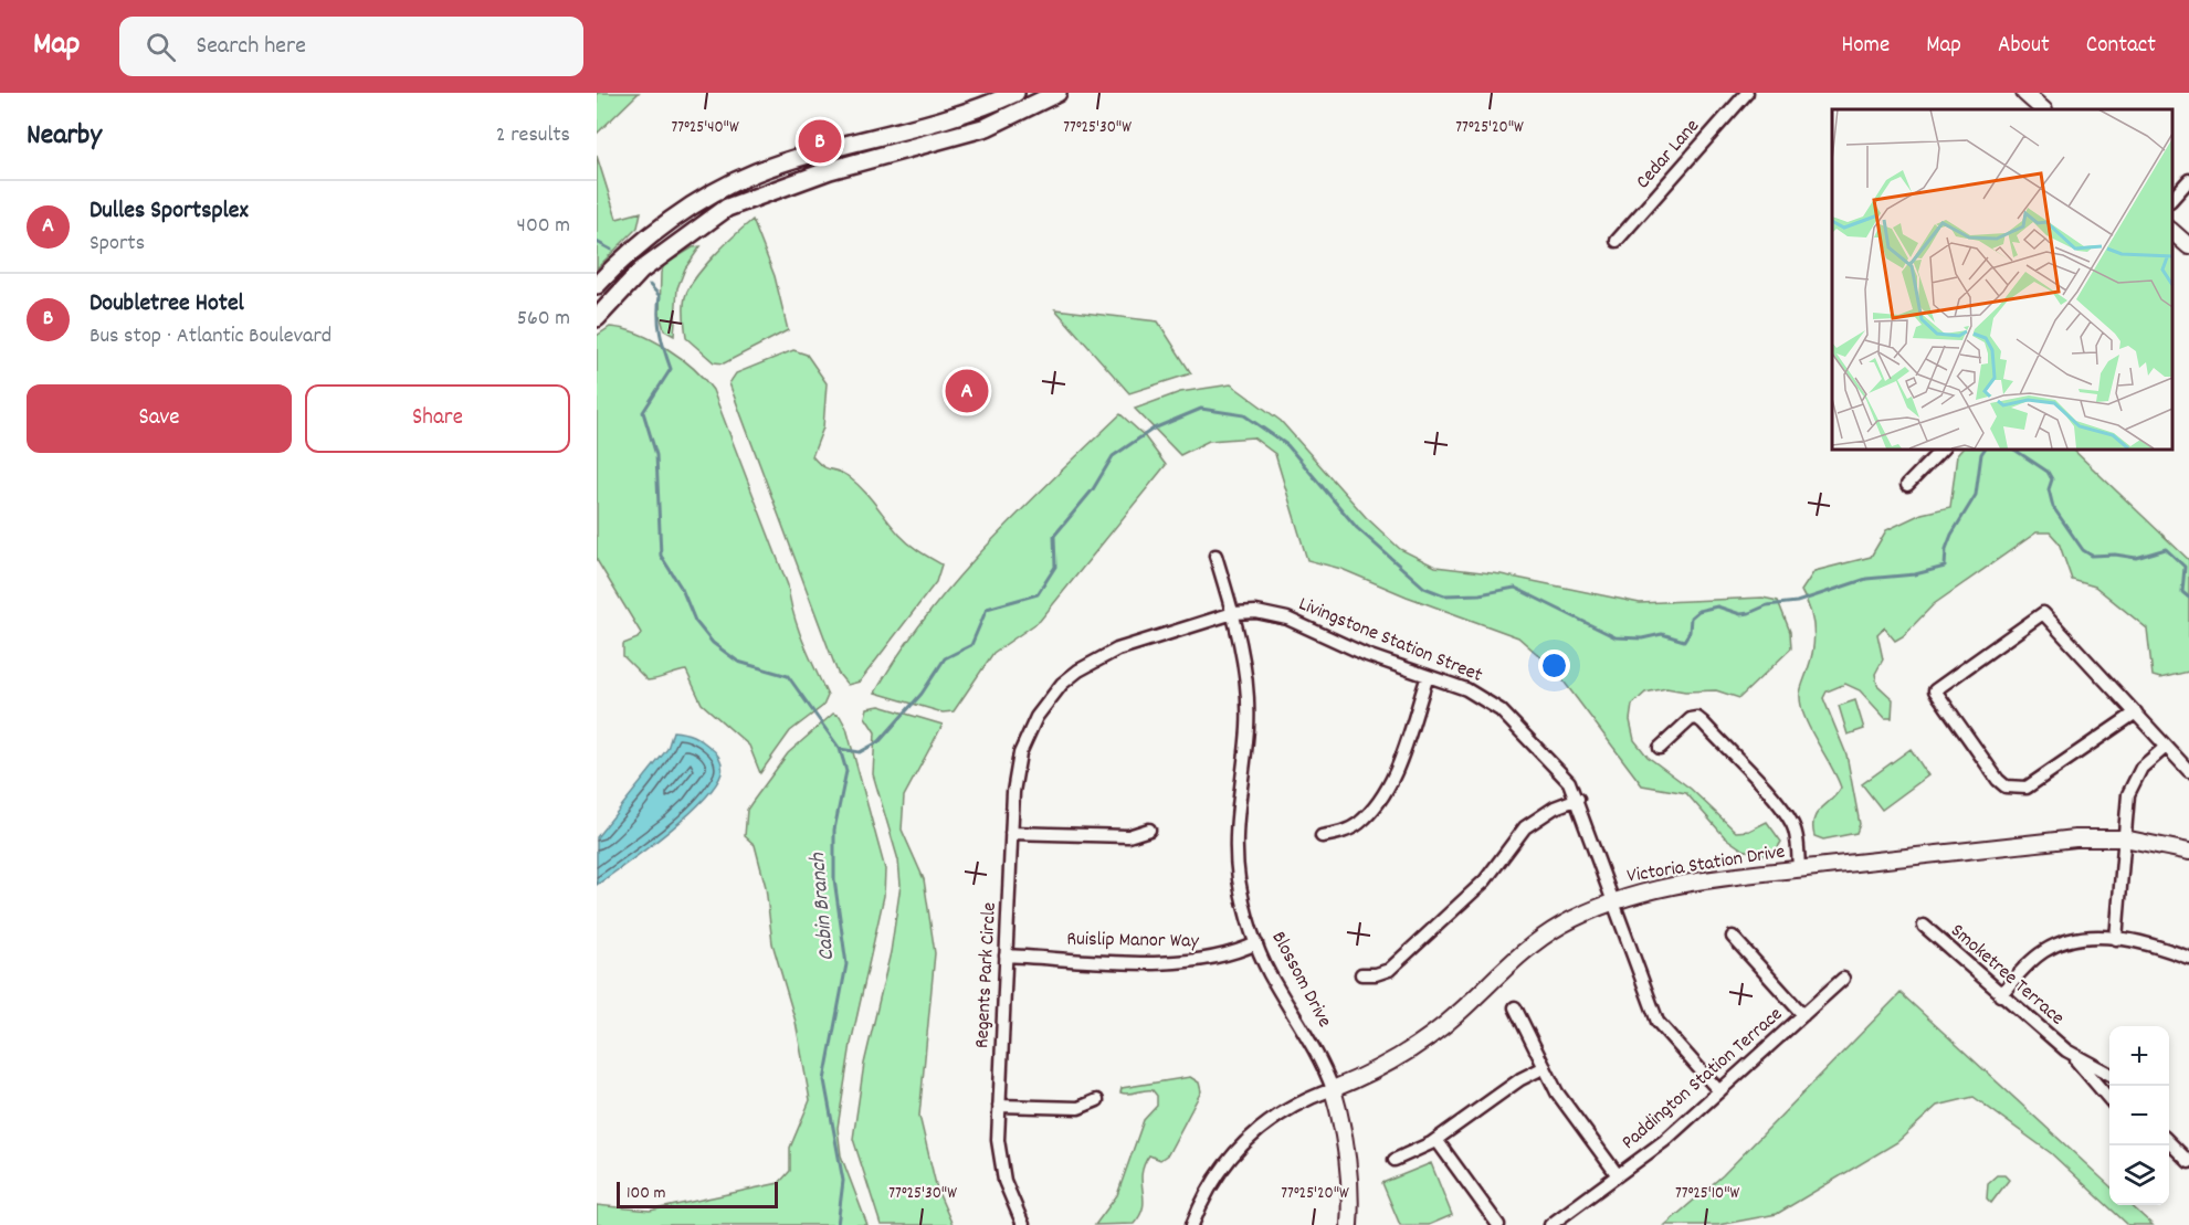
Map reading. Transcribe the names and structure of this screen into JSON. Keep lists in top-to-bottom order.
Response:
{
  "streets": {
    "street": [
      "Cedar Lane",
      "Livingstone Station Street",
      "Victoria Station Drive",
      "Ruislip Manor Way",
      "Regents Park Circle",
      "Smoketree Terrace",
      "Blossom Drive",
      "Paddington Station Terrace"
    ]
  },
  "crossings": [
    ["Livingstone Station Street", "Victoria Station Drive"],
    ["Livingstone Station Street", "Regents Park Circle"],
    ["Livingstone Station Street", "Blossom Drive"],
    ["Livingstone Station Street", "Paddington Station Terrace"],
    ["Victoria Station Drive", "Blossom Drive"],
    ["Ruislip Manor Way", "Regents Park Circle"],
    ["Ruislip Manor Way", "Blossom Drive"],
    ["Regents Park Circle", "Blossom Drive"]
  ],
  "water": ["Cabin Branch"],
  "scale_bar": "100 m",
  "page": {
    "header": "Map",
    "search": "Search here",
    "nav": [
      "Home",
      "Map",
      "About",
      "Contact"
    ],
    "heading": ["Nearby", "2 results"],
    "pins": ["B", "A"],
    "list": [
      {
        "mark": "A",
        "name": "Dulles Sportsplex",
        "note": "Sports",
        "value": "400 m"
      },
      {
        "mark": "B",
        "name": "Doubletree Hotel",
        "note": "Bus stop · Atlantic Boulevard",
        "value": "560 m"
      }
    ],
    "buttons": ["Save", "Share"],
    "map_buttons": ["+", "−"],
    "scale": "100 m"
  },
  "coordinates": [
    "77°25'40\"W",
    "77°25'30\"W",
    "77°25'20\"W",
    "77°25'10\"W"
  ]
}
